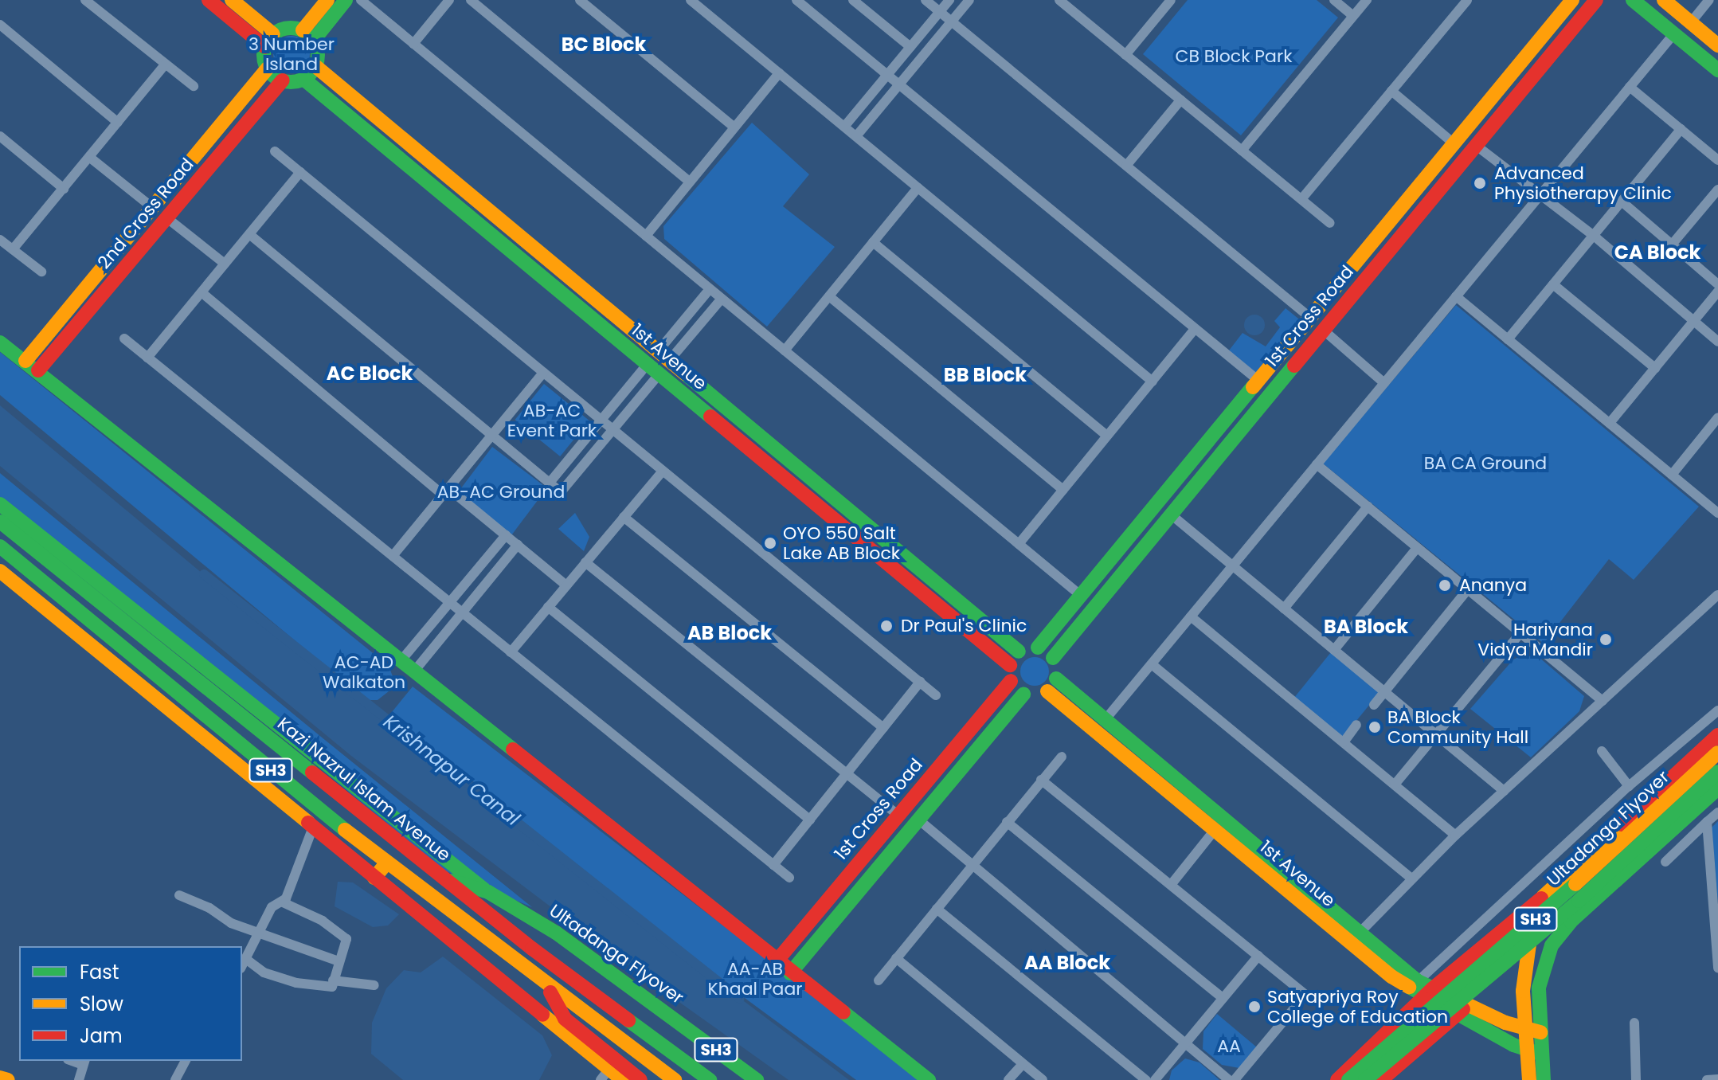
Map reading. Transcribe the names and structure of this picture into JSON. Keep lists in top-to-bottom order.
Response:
{
  "streets": {
    "main road": [
      "2nd Cross Road",
      "1st Cross Road",
      "1st Avenue",
      "SH3",
      "Kazi Nazrul Islam Avenue",
      "Ultadanga Flyover"
    ]
  },
  "crossings": [
    ["2nd Cross Road", "1st Avenue"],
    ["1st Cross Road", "1st Avenue"],
    ["Kazi Nazrul Islam Avenue", "Ultadanga Flyover"]
  ],
  "districts": [
    "BC Block",
    "CA Block",
    "AC Block",
    "BB Block",
    "BA Block",
    "AB Block",
    "AA Block"
  ],
  "water": ["Krishnapur Canal"],
  "parks": [
    "3 Number Island",
    "CB Block Park",
    "AB-AC Event Park",
    "BA CA Ground",
    "AB-AC Ground",
    "AC-AD Walkaton",
    "AA-AB Khaal Paar",
    "AA"
  ],
  "places": [
    "Advanced Physiotherapy Clinic",
    "OYO 550 Salt Lake AB Block",
    "Ananya",
    "Dr Paul's Clinic",
    "Hariyana Vidya Mandir",
    "BA Block Community Hall",
    "Satyapriya Roy College of Education"
  ],
  "legend": ["Fast", "Slow", "Jam"]
}
